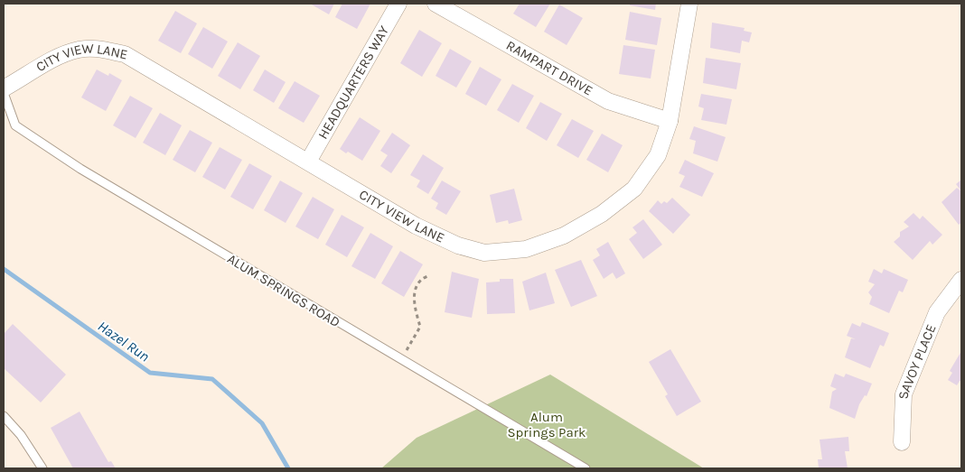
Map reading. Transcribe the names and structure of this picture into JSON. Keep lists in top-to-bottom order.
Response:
{
  "streets": {
    "street": [
      "CITY VIEW LANE",
      "RAMPART DRIVE",
      "HEADQUARTERS WAY",
      "SAVOY PLACE"
    ],
    "lane": ["ALUM SPRINGS ROAD"]
  },
  "crossings": [
    ["CITY VIEW LANE", "RAMPART DRIVE"],
    ["CITY VIEW LANE", "HEADQUARTERS WAY"]
  ],
  "water": ["Hazel Run"],
  "parks": ["Alum Springs Park"]
}
